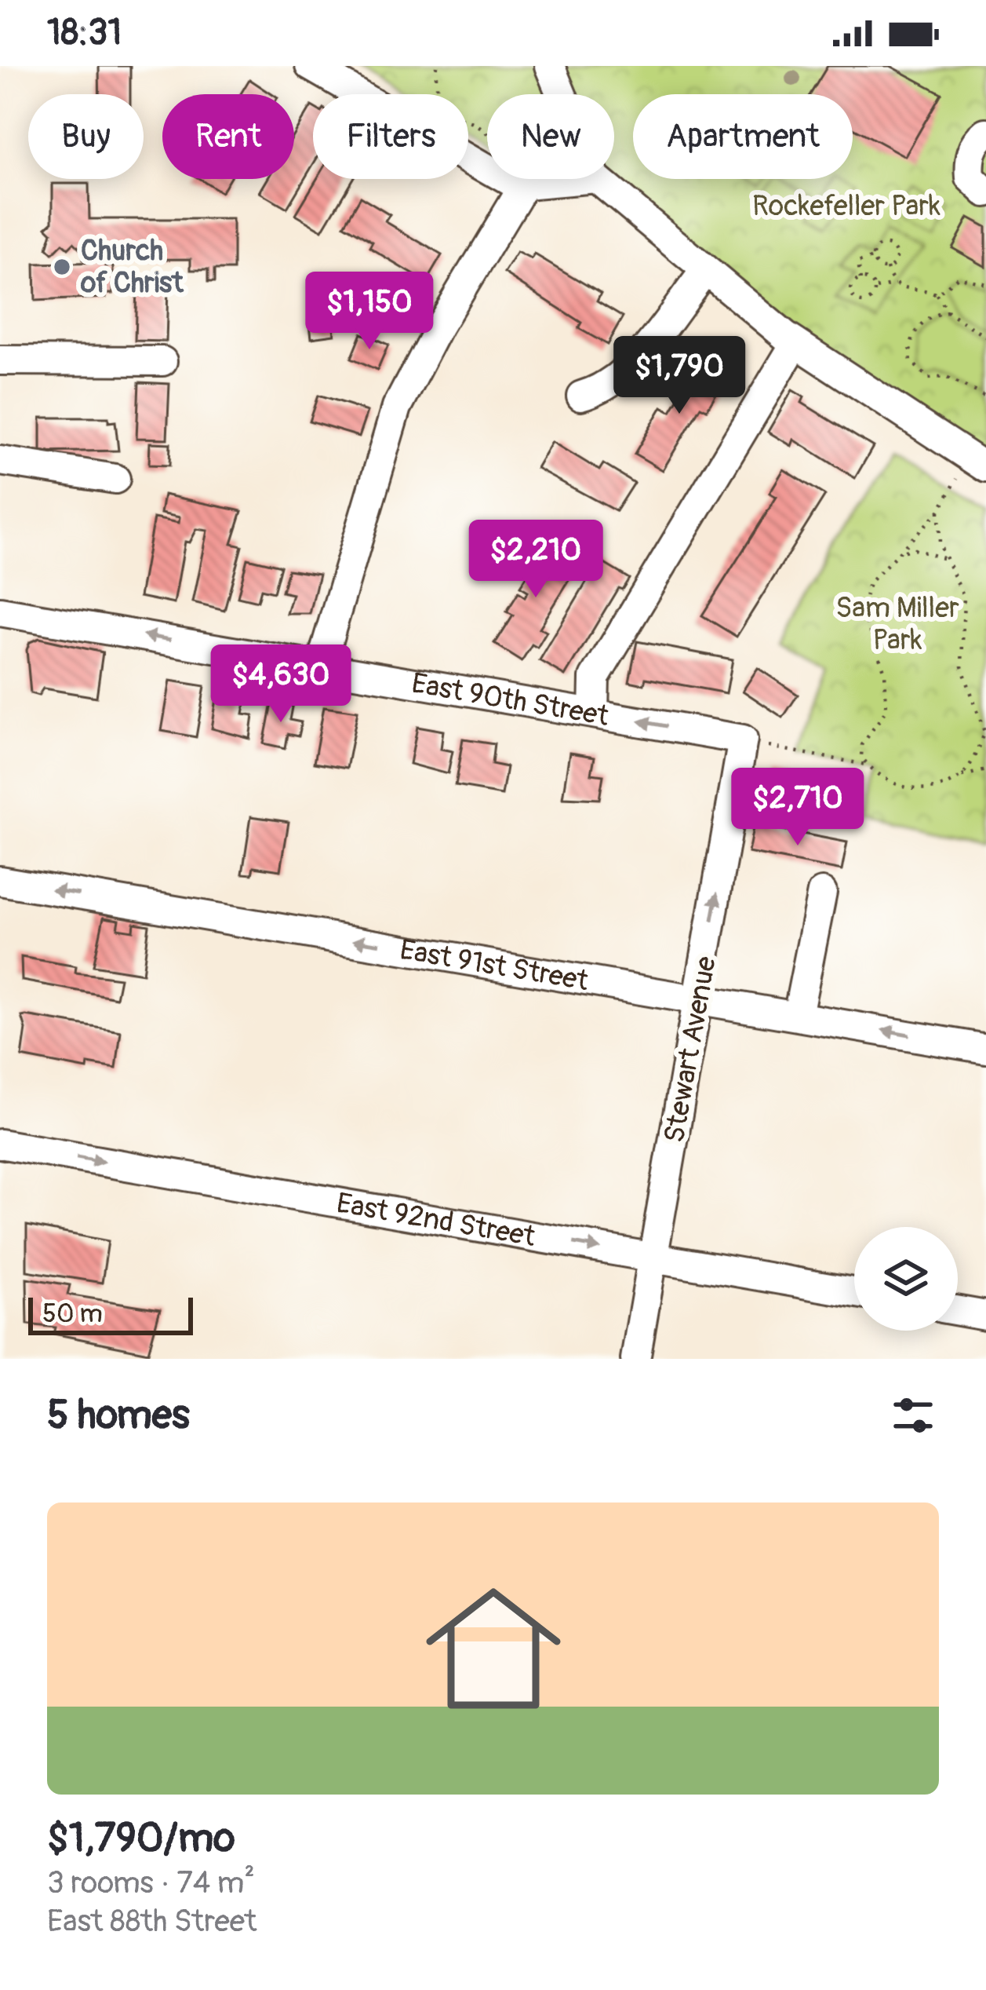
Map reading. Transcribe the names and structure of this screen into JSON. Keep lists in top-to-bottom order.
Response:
{
  "streets": {
    "street": [
      "East 90th Street",
      "East 91st Street",
      "Stewart Avenue",
      "East 92nd Street"
    ]
  },
  "crossings": [
    ["East 90th Street", "Stewart Avenue"],
    ["East 91st Street", "Stewart Avenue"],
    ["Stewart Avenue", "East 92nd Street"]
  ],
  "one_way": ["East 90th Street", "East 91st Street", "East 92nd Street"],
  "parks": ["Rockefeller Park", "Sam Miller Park"],
  "places": ["Church of Christ"],
  "scale_bar": "50 m",
  "page": {
    "status": "18:31",
    "chip": [
      "Buy",
      "Rent",
      "Filters",
      "New",
      "Apartment"
    ],
    "price": [
      "$1,150",
      "$1,790",
      "$2,210",
      "$4,630",
      "$2,710"
    ],
    "scale": "50 m",
    "heading": "5 homes",
    "list": [
      {
        "name": "$1,790/mo",
        "note": "3 rooms · 74 m² · East 88th Street"
      }
    ]
  }
}
